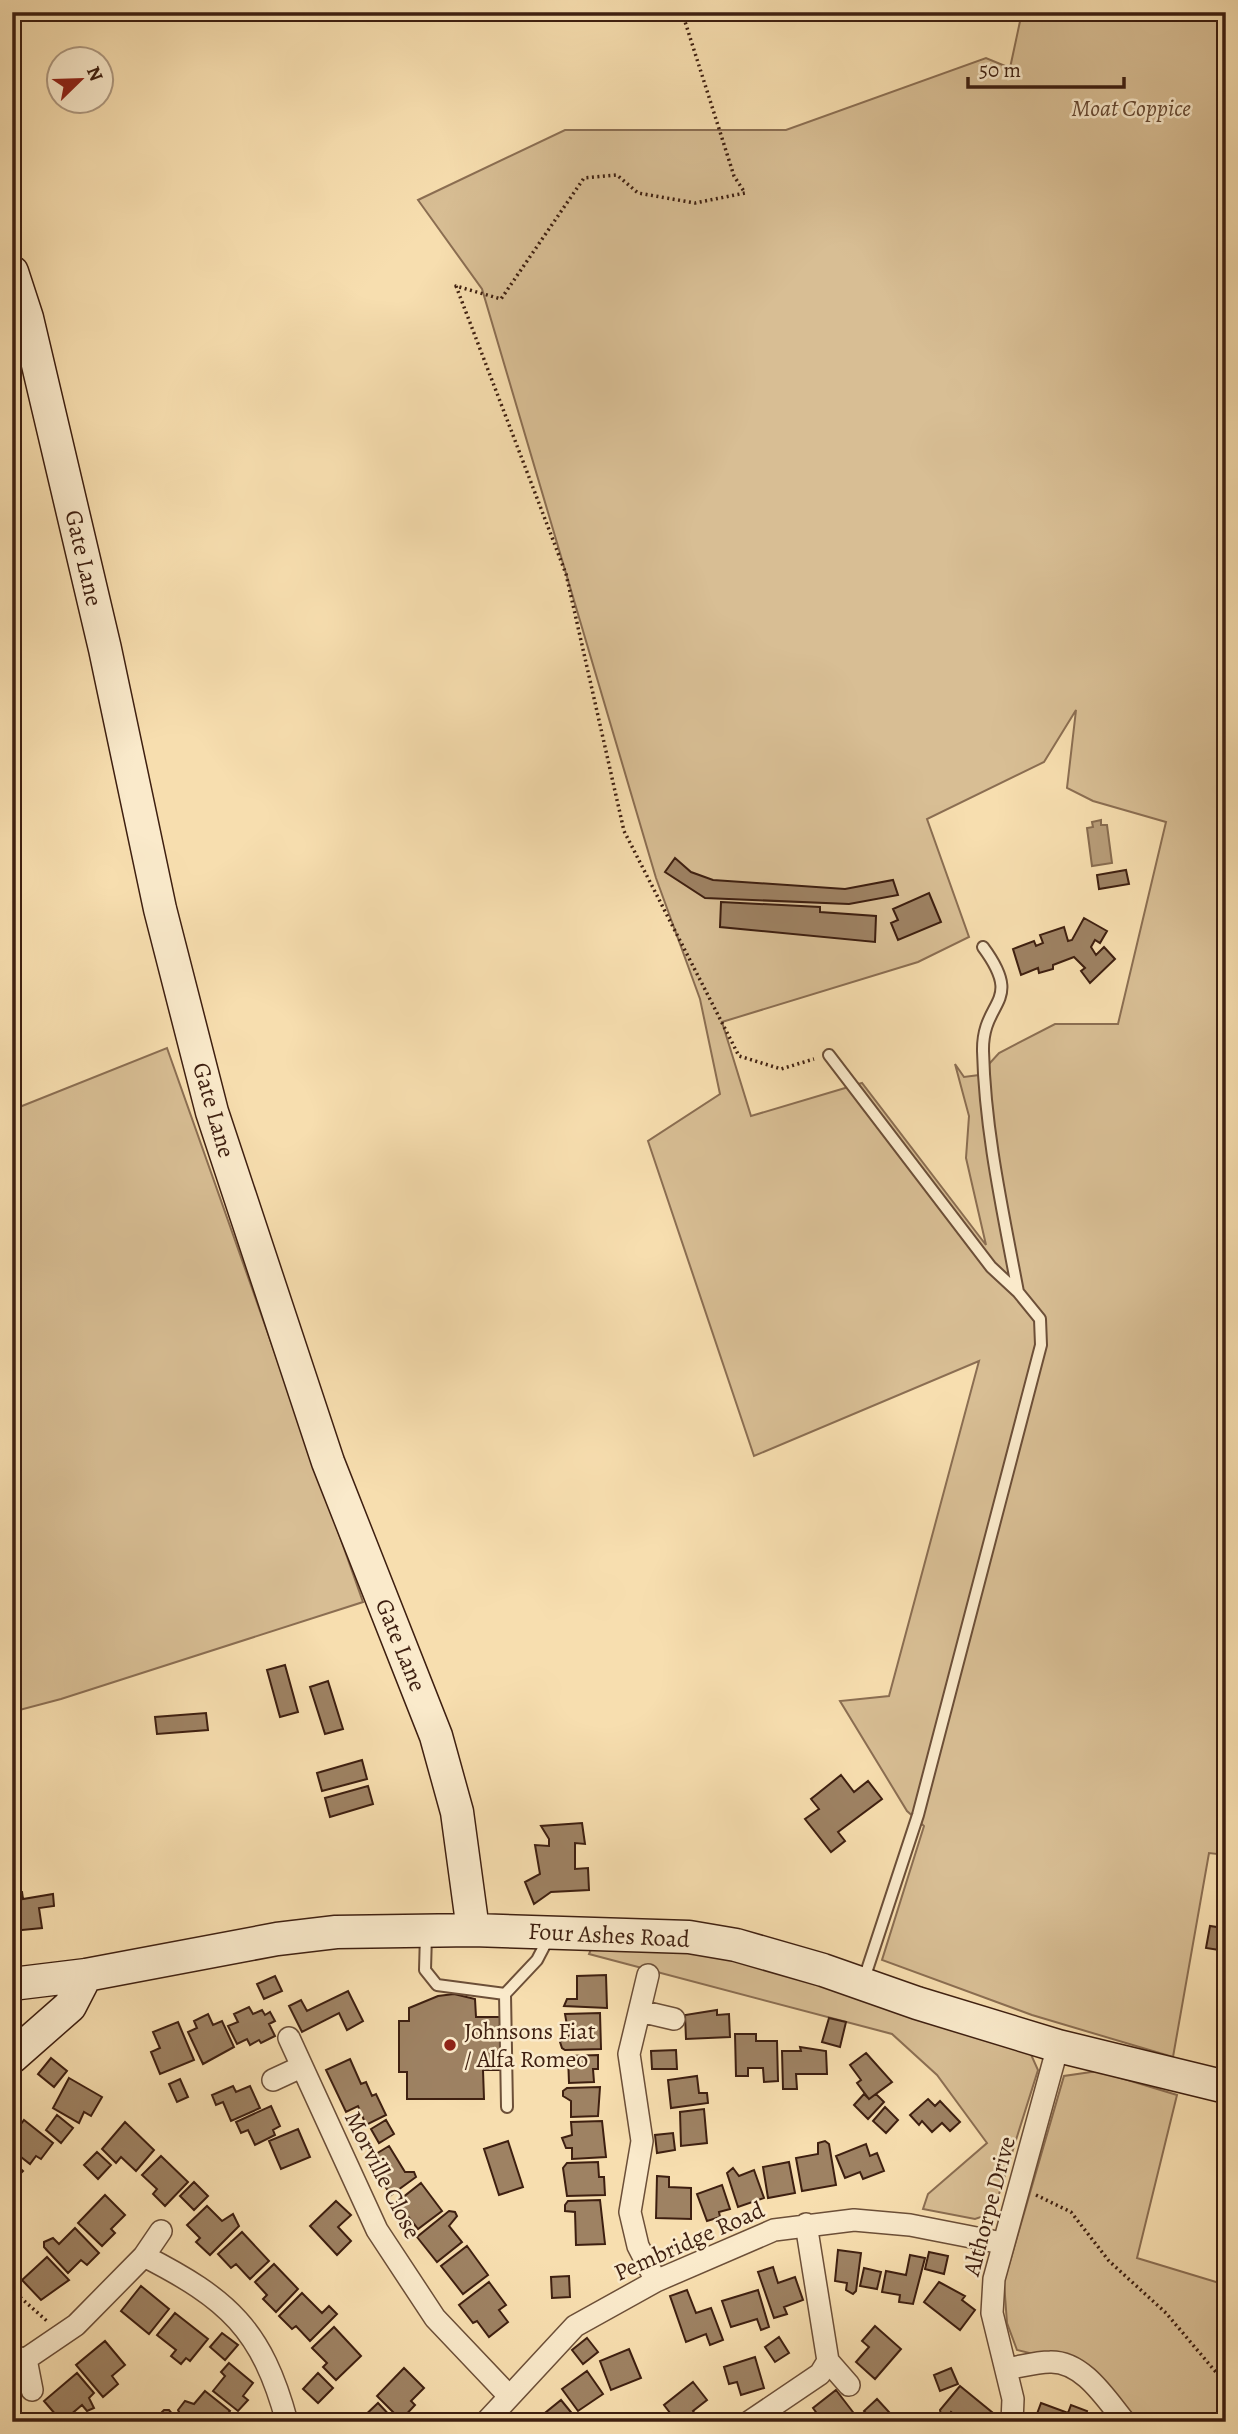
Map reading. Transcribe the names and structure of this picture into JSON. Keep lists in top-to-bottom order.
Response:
{
  "streets": {
    "street": [
      "Gate Lane",
      "Four Ashes Road",
      "Morville Close",
      "Althorpe Drive",
      "Pembridge Road"
    ]
  },
  "crossings": [
    ["Gate Lane", "Four Ashes Road"],
    ["Four Ashes Road", "Althorpe Drive"],
    ["Morville Close", "Pembridge Road"],
    ["Althorpe Drive", "Pembridge Road"]
  ],
  "parks": ["Moat Coppice"],
  "places": ["Johnsons Fiat / Alfa Romeo"],
  "scale_bar": "50 m",
  "north": "top right"
}
